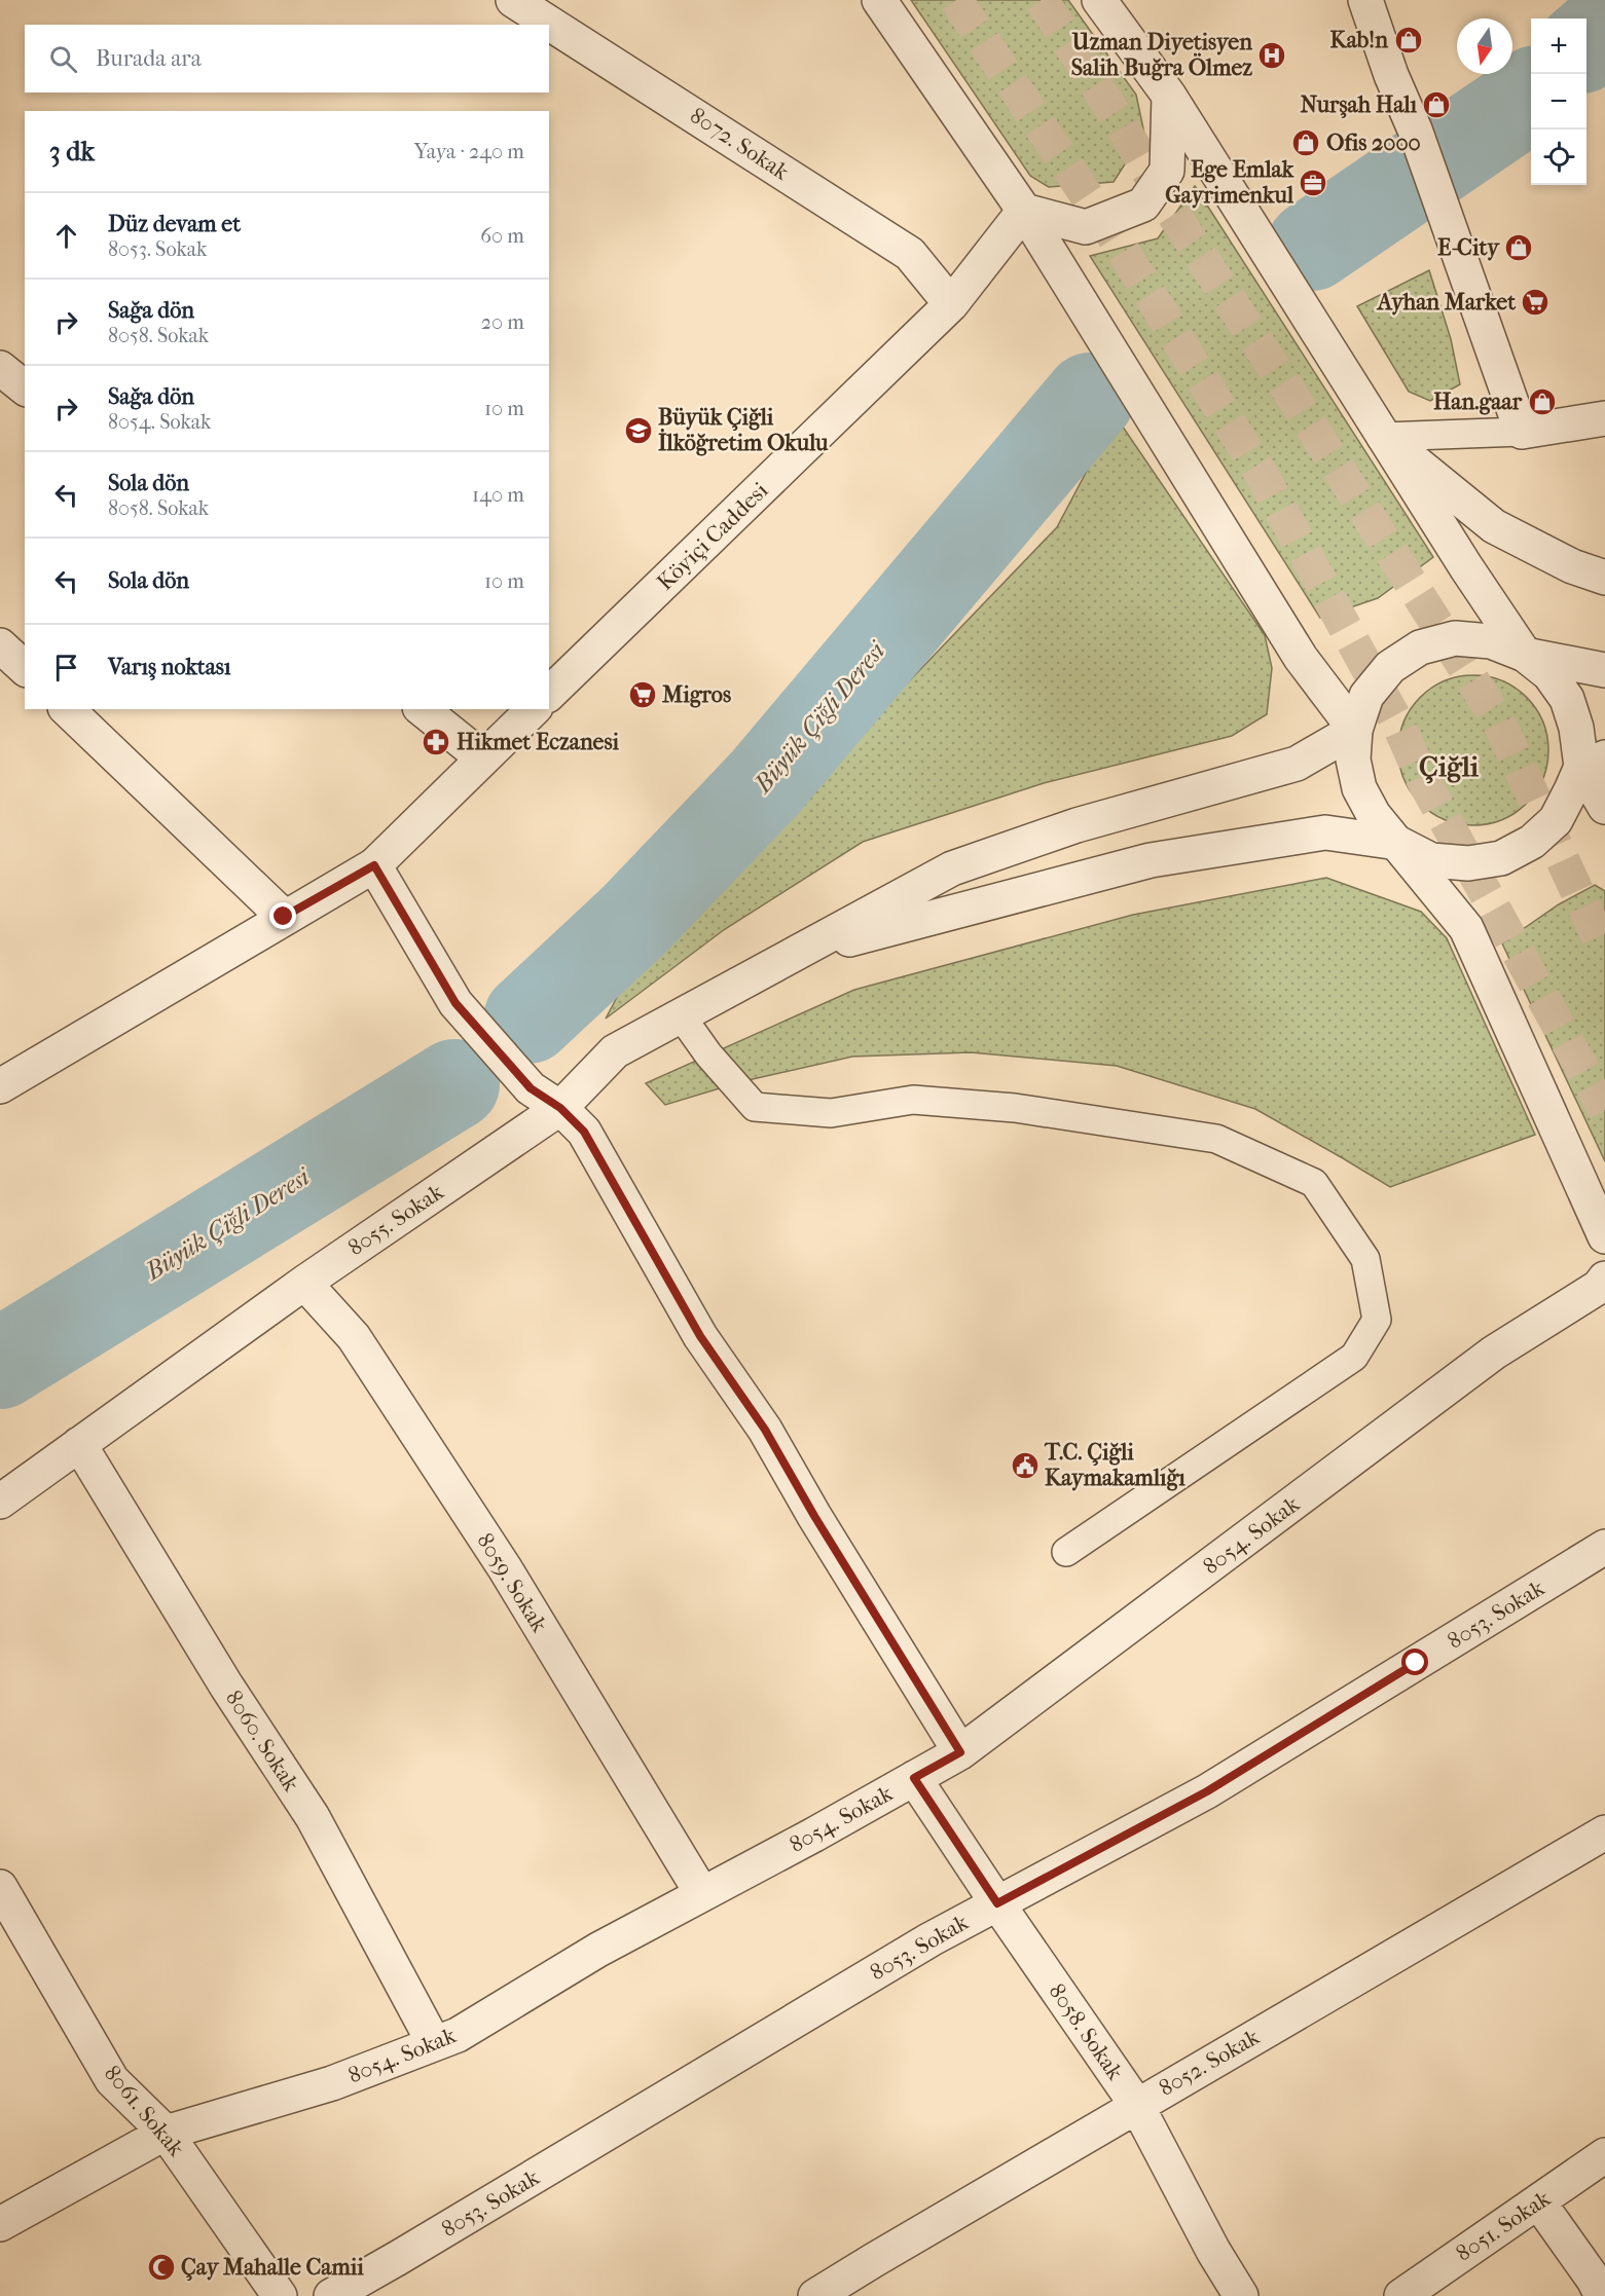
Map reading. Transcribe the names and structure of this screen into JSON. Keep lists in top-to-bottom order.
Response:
{
  "streets": {
    "street": [
      "8072. Sokak",
      "Köyiçi Caddesi",
      "8055. Sokak",
      "8054. Sokak",
      "8059. Sokak",
      "8053. Sokak",
      "8060. Sokak",
      "8058. Sokak",
      "8052. Sokak",
      "8061. Sokak",
      "8051. Sokak"
    ]
  },
  "crossings": [
    ["8072. Sokak", "Köyiçi Caddesi"],
    ["8055. Sokak", "8059. Sokak"],
    ["8055. Sokak", "8060. Sokak"],
    ["8054. Sokak", "8059. Sokak"],
    ["8054. Sokak", "8060. Sokak"],
    ["8054. Sokak", "8058. Sokak"],
    ["8054. Sokak", "8061. Sokak"],
    ["8053. Sokak", "8058. Sokak"],
    ["8058. Sokak", "8052. Sokak"]
  ],
  "districts": ["Çiğli"],
  "water": ["Büyük Çiğli Deresi"],
  "places": {
    "shop": [
      "Kab!n",
      "Nurşah Halı",
      "Ofis 2000",
      "E-City",
      "Han.gaar"
    ],
    "hospital": ["Uzman Diyetisyen Salih Buğra Ölmez"],
    "office": ["Ege Emlak Gayrimenkul"],
    "supermarket": ["Ayhan Market", "Migros"],
    "school or university": ["Büyük Çiğli İlköğretim Okulu"],
    "pharmacy": ["Hikmet Eczanesi"],
    "public building": ["T.C. Çiğli Kaymakamlığı"],
    "mosque": ["Çay Mahalle Camii"]
  },
  "north": "bottom",
  "page": {
    "map_buttons": ["+", "−"],
    "search": "Burada ara",
    "heading": ["3 dk", "Yaya · 240 m"],
    "list": [
      ["Düz devam et", "8053. Sokak", "60 m"],
      ["Sağa dön", "8058. Sokak", "20 m"],
      ["Sağa dön", "8054. Sokak", "10 m"],
      ["Sola dön", "8058. Sokak", "140 m"],
      ["Sola dön", "10 m"],
      "Varış noktası"
    ]
  }
}
